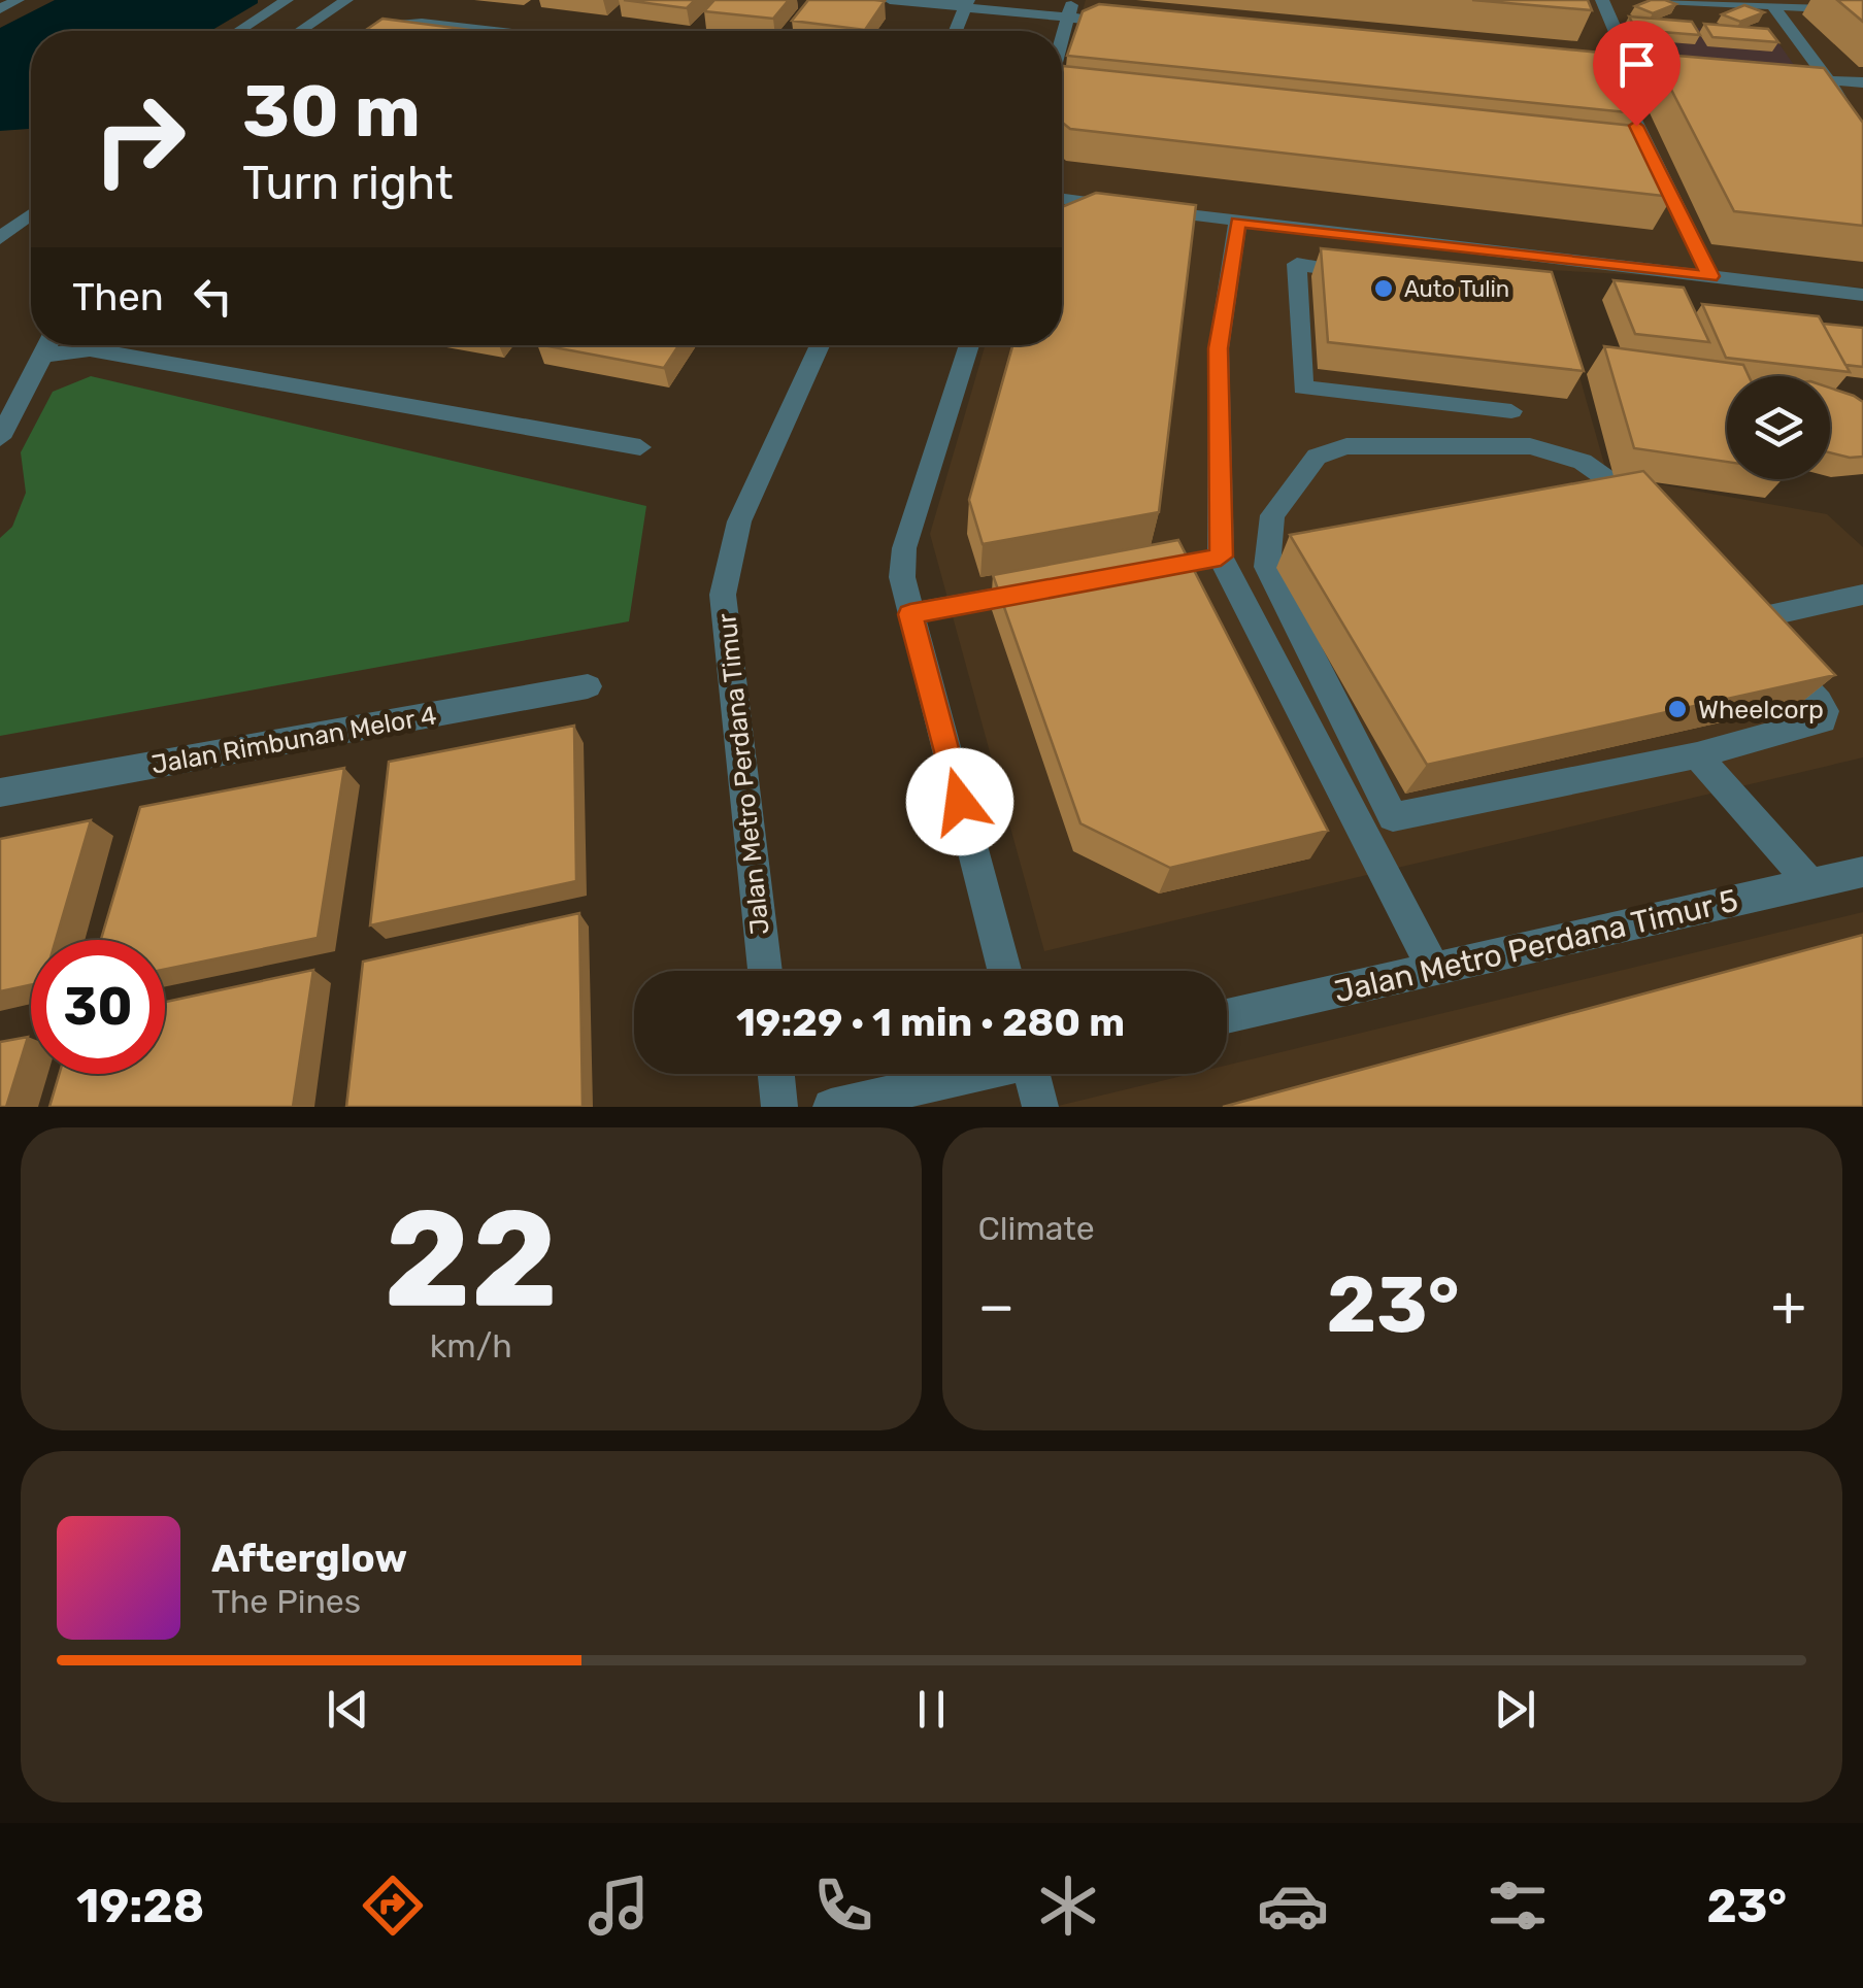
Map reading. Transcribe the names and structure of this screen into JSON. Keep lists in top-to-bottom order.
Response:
{
  "streets": {
    "street": ["Jalan Rimbunan Melor 4", "Jalan Metro Perdana Timur", "Jalan Metro Perdana Timur 5"]
  },
  "places": ["Auto Tulin", "Wheelcorp"],
  "page": {
    "turn": ["30 m", "Turn right"],
    "then": "Then",
    "limit": "30",
    "trip": "19:29 · 1 min · 280 m",
    "tile": [
      ["22", "km/h"],
      "Climate"
    ],
    "heat": ["−", "23°", "+"],
    "song": ["Afterglow", "The Pines"],
    "tabs": ["19:28", "23°"]
  }
}
